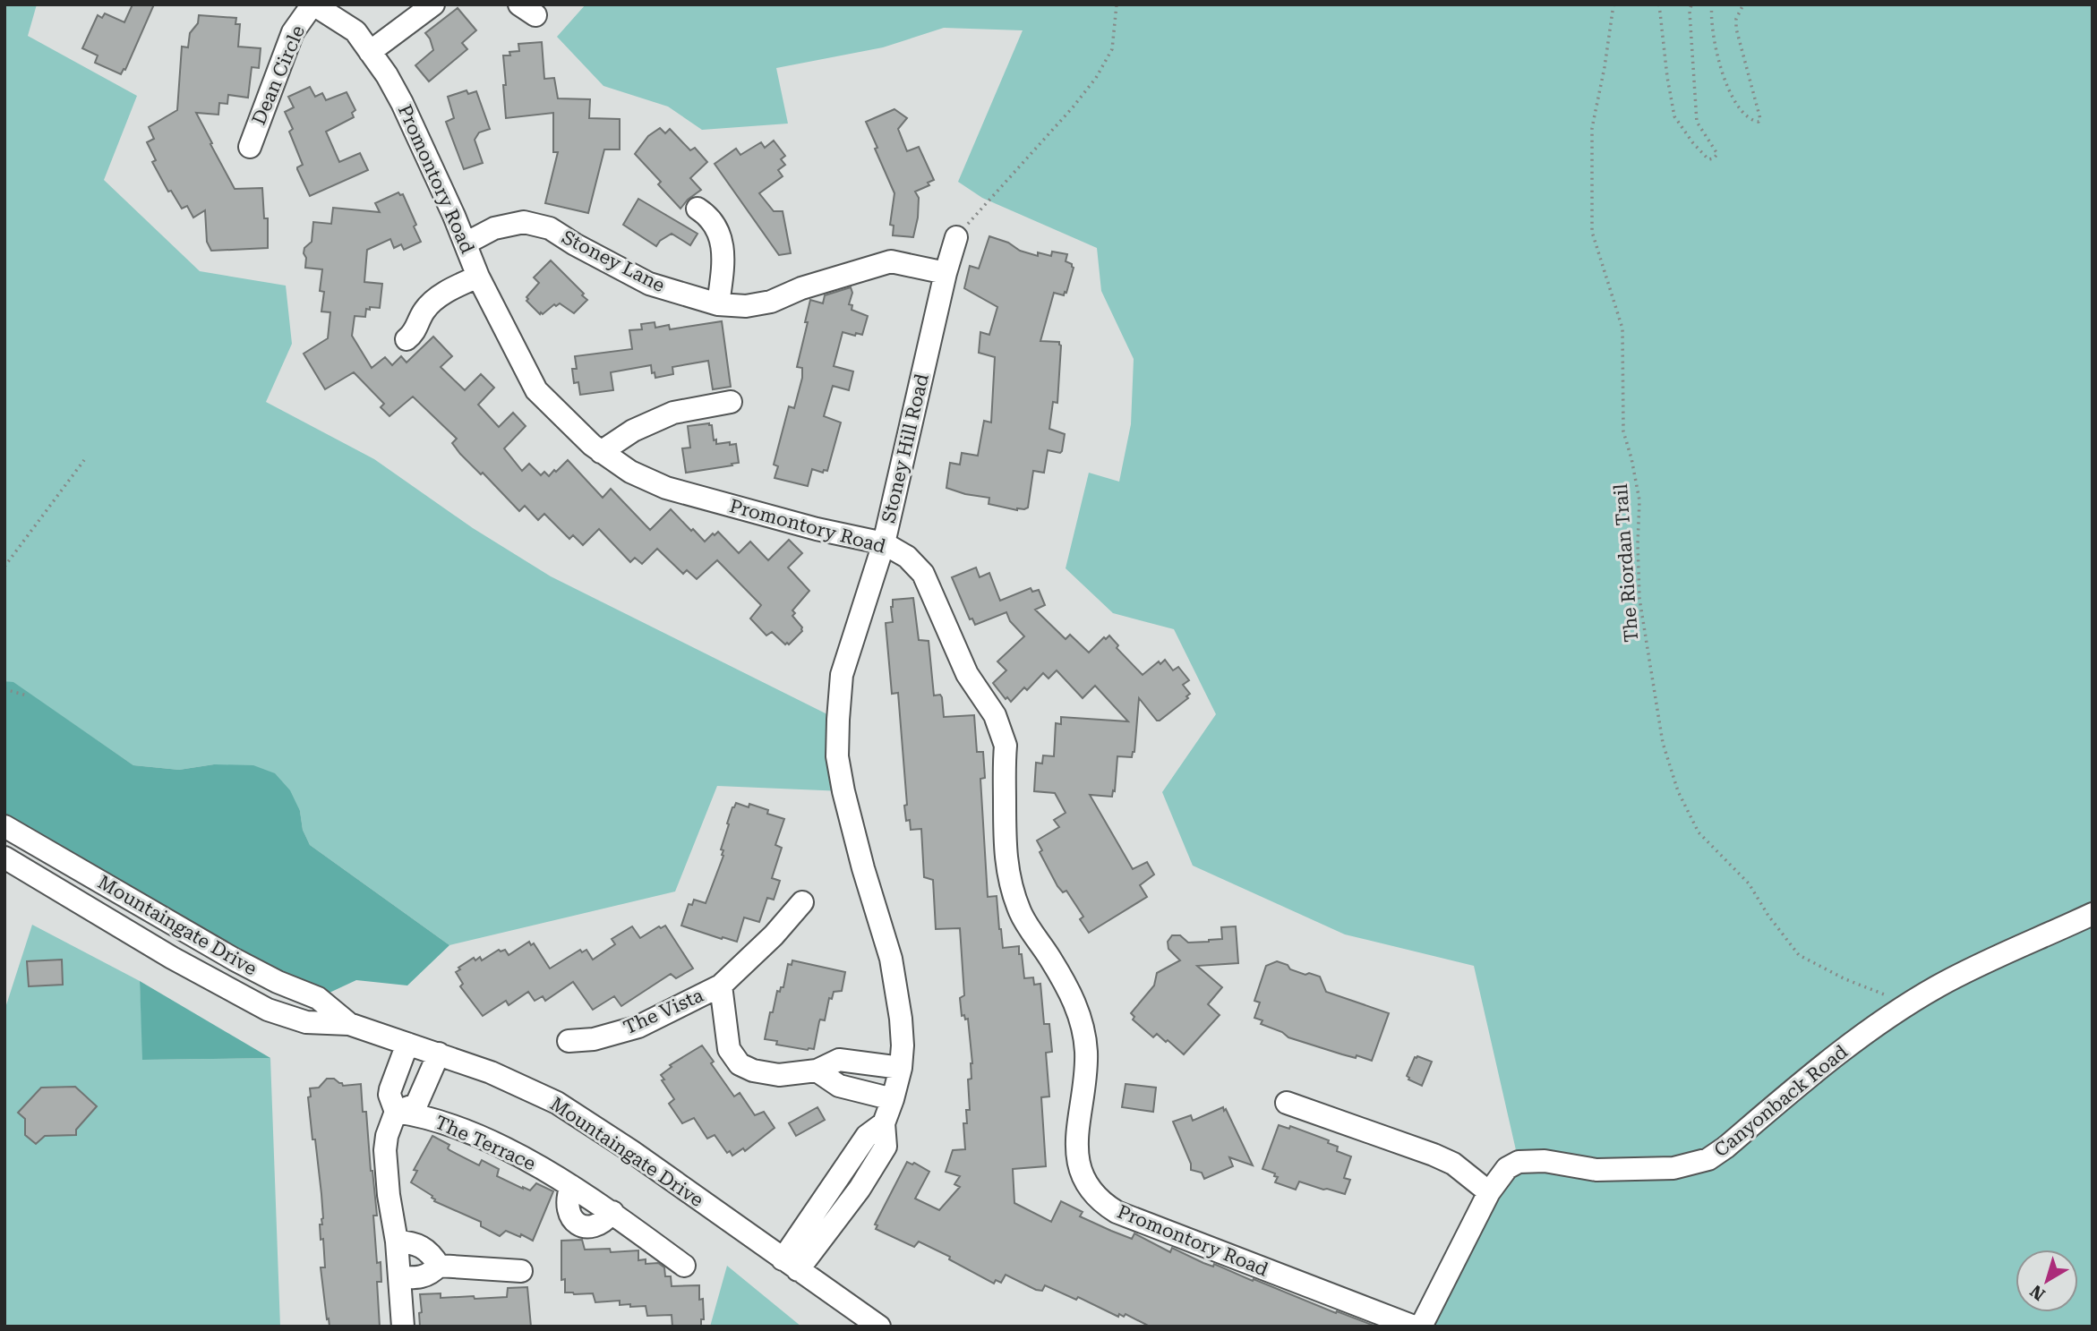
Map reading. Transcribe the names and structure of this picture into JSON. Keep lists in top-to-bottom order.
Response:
{
  "streets": {
    "street": [
      "Dean Circle",
      "Promontory Road",
      "Stoney Lane",
      "Stoney Hill Road",
      "Mountaingate Drive",
      "The Vista",
      "Canyonback Road",
      "The Terrace"
    ],
    "path": ["The Riordan Trail"]
  },
  "crossings": [
    ["Dean Circle", "Promontory Road"],
    ["Promontory Road", "Stoney Lane"],
    ["Promontory Road", "Stoney Hill Road"],
    ["Stoney Lane", "Stoney Hill Road"],
    ["Stoney Hill Road", "Mountaingate Drive"],
    ["Stoney Hill Road", "The Vista"],
    ["The Riordan Trail", "Canyonback Road"],
    ["Mountaingate Drive", "The Terrace"]
  ],
  "north": "bottom left"
}
